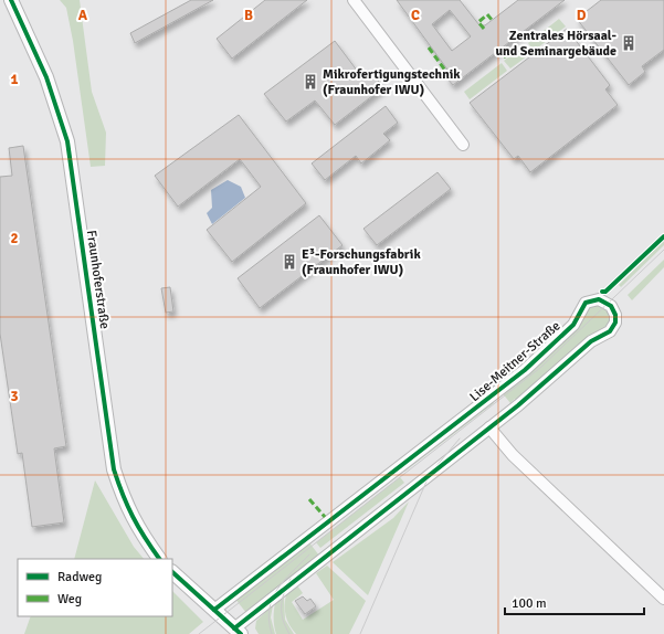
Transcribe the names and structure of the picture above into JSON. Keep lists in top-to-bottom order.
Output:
{
  "streets": {
    "main road": ["Fraunhoferstraße"],
    "street": ["Lise-Meitner-Straße"]
  },
  "places": {
    "building": ["Zentrales Hörsaal- und Seminargebäude", "Mikrofertigungstechnik (Fraunhofer IWU)", "E³-Forschungsfabrik (Fraunhofer IWU)"]
  },
  "legend": ["Radweg", "Weg"],
  "scale_bar": "100 m",
  "grid": {
    "columns": [
      "A",
      "B",
      "C",
      "D"
    ],
    "rows": ["1", "2", "3"]
  }
}
